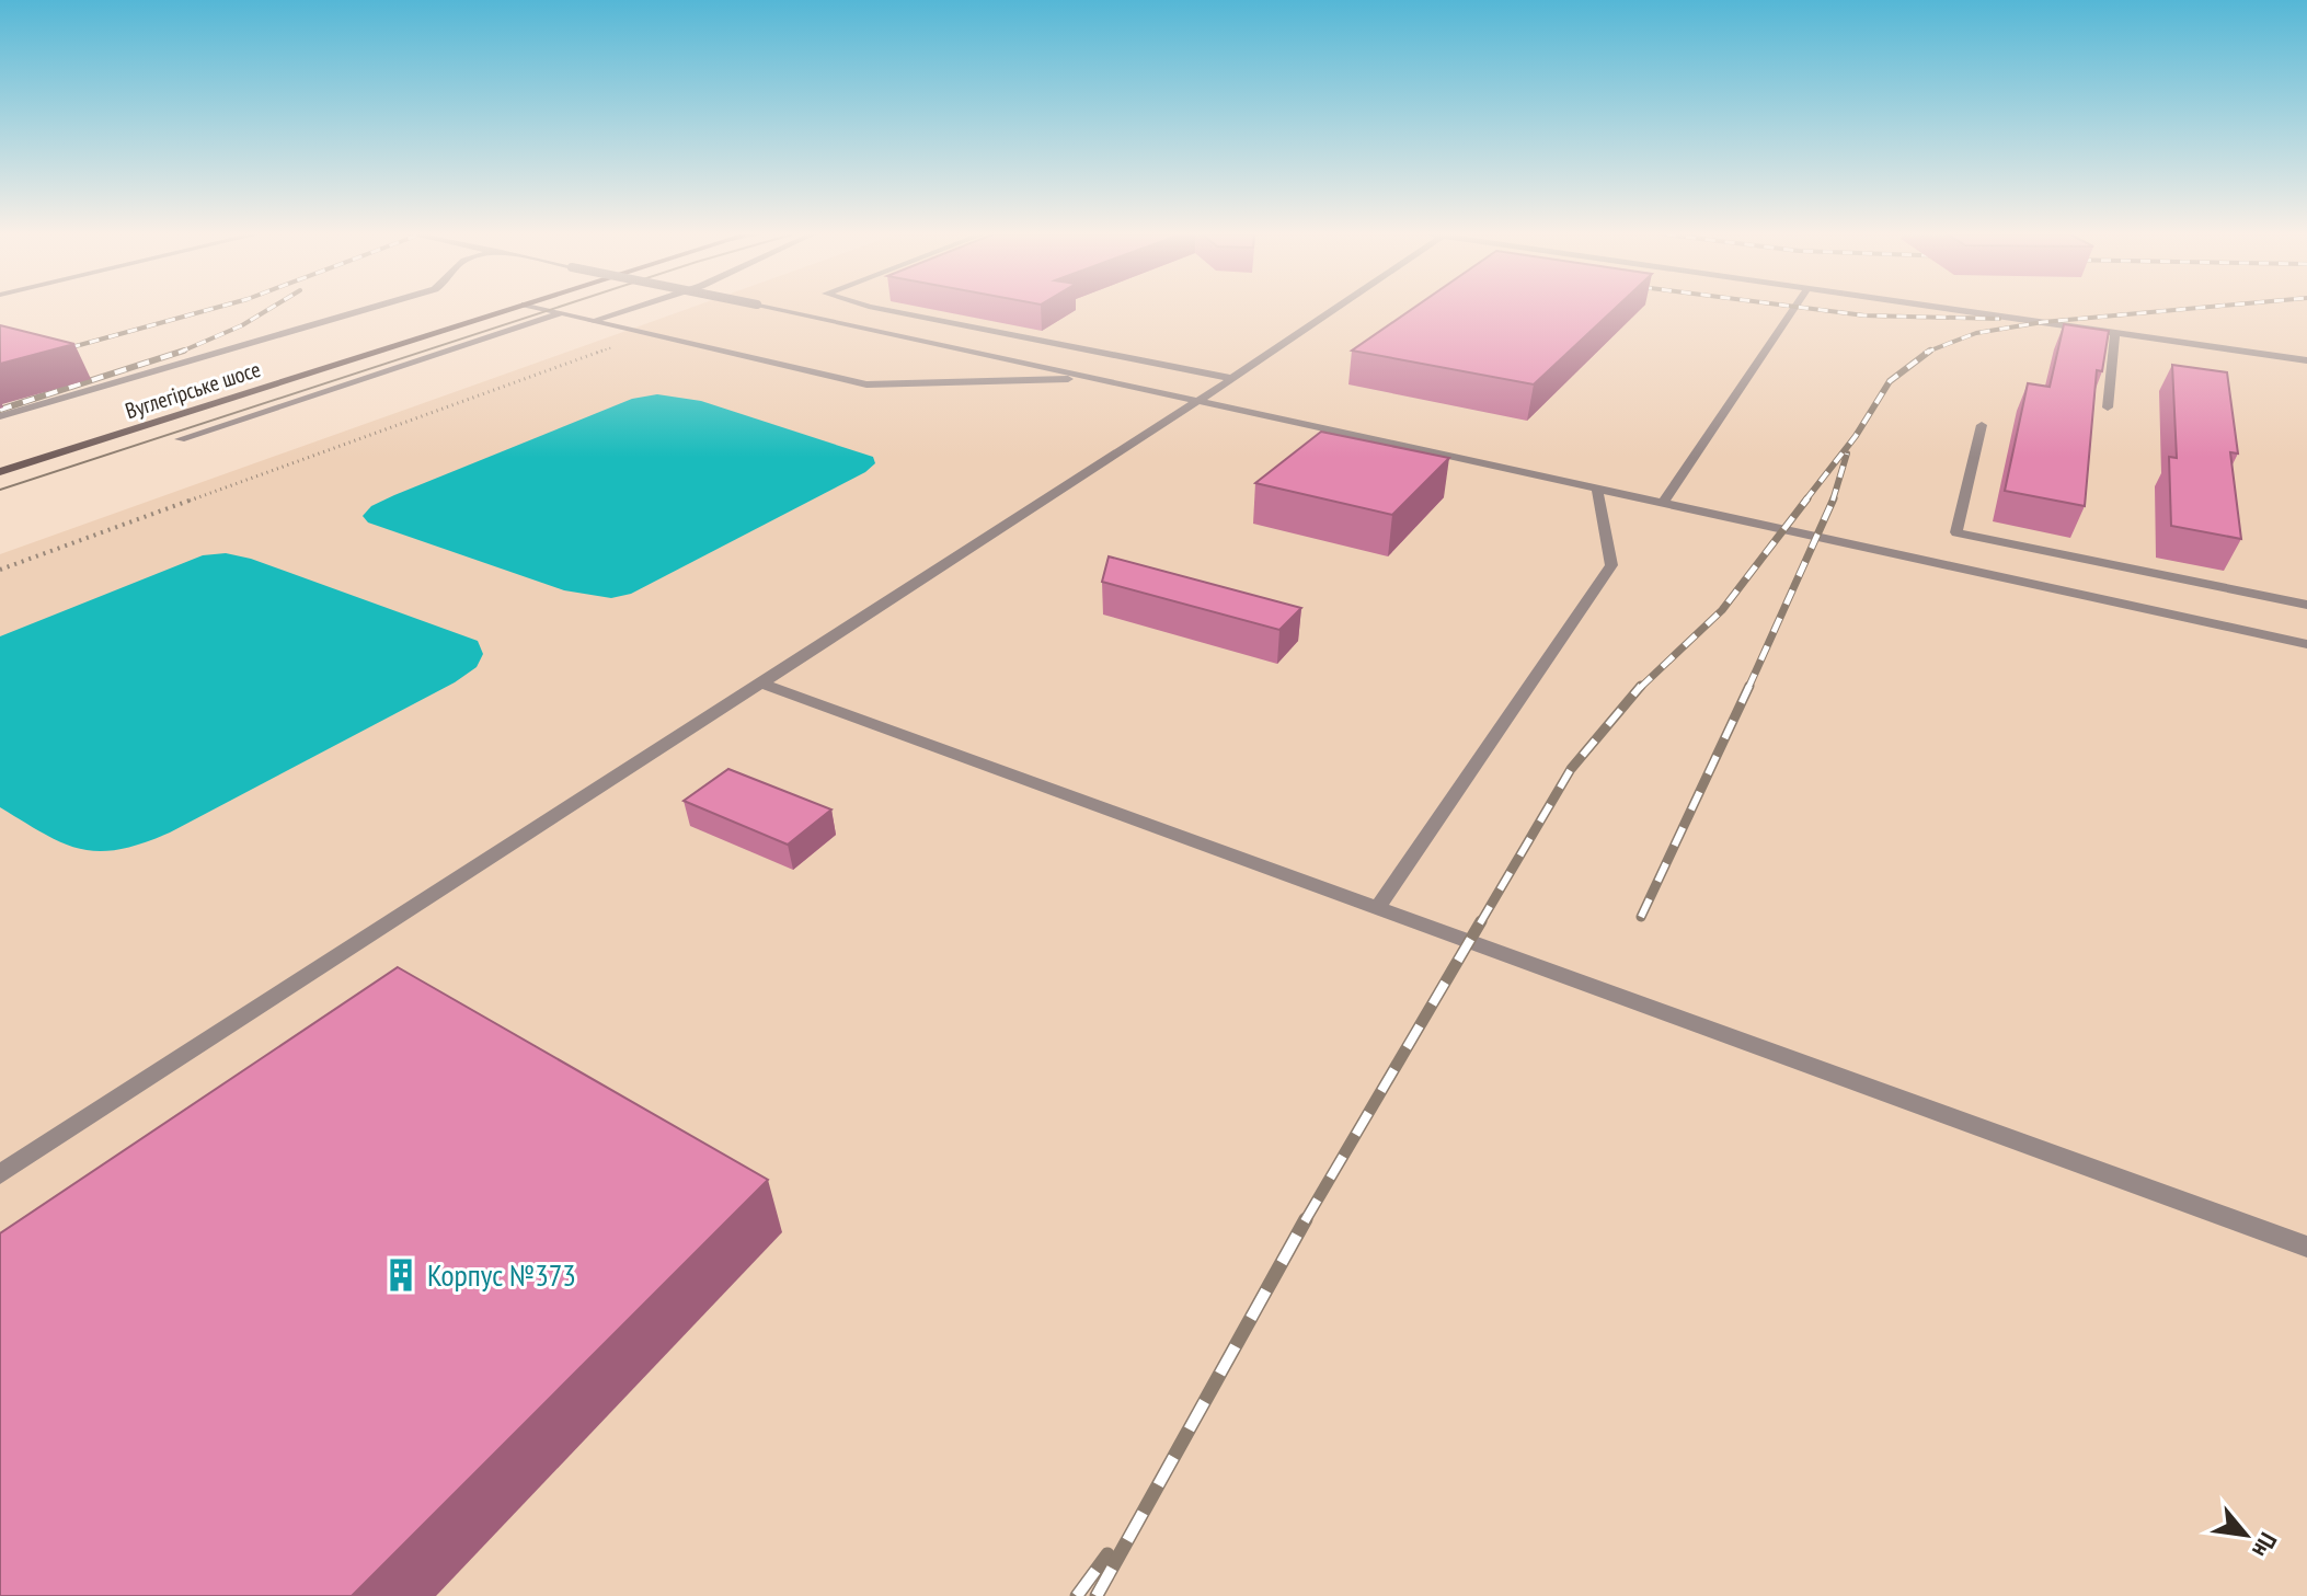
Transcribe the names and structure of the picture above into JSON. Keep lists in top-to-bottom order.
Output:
{
  "streets": {
    "street": ["Вуглегірське шосе"]
  },
  "places": {
    "building": ["Корпус №373"]
  },
  "north": "bottom right"
}
